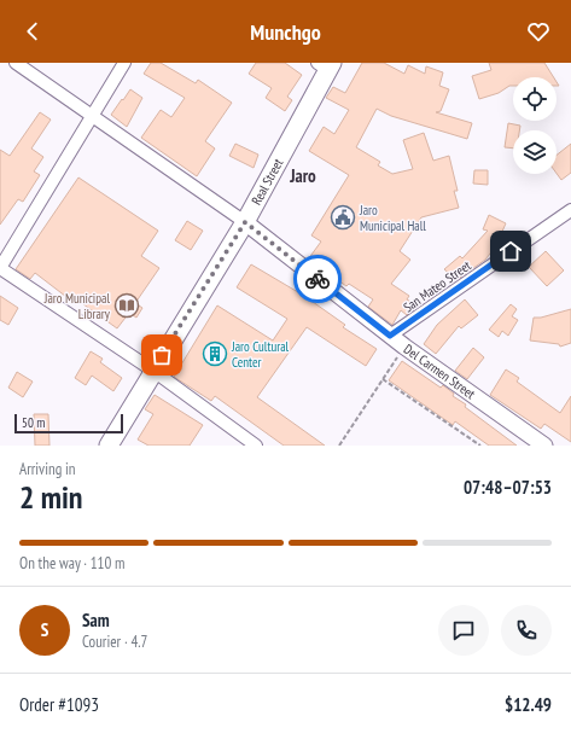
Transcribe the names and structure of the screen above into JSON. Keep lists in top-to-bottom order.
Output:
{
  "streets": {
    "main road": ["Real Street"],
    "street": ["San Mateo Street", "Del Carmen Street"]
  },
  "crossings": [
    ["Real Street", "Del Carmen Street"],
    ["San Mateo Street", "Del Carmen Street"]
  ],
  "districts": ["Jaro"],
  "places": {
    "public building": ["Jaro Municipal Hall"],
    "library": ["Jaro Municipal Library"],
    "building": ["Jaro Cultural Center"]
  },
  "scale_bar": "50 m",
  "page": {
    "header": "Munchgo",
    "scale": "50 m",
    "heading": ["2 min", "Arriving in", "07:48–07:53"],
    "panel": [
      "Sam",
      "Courier · 4.7",
      "Order #1093",
      "$12.49"
    ],
    "bar": "On the way · 110 m",
    "round": "S"
  }
}
